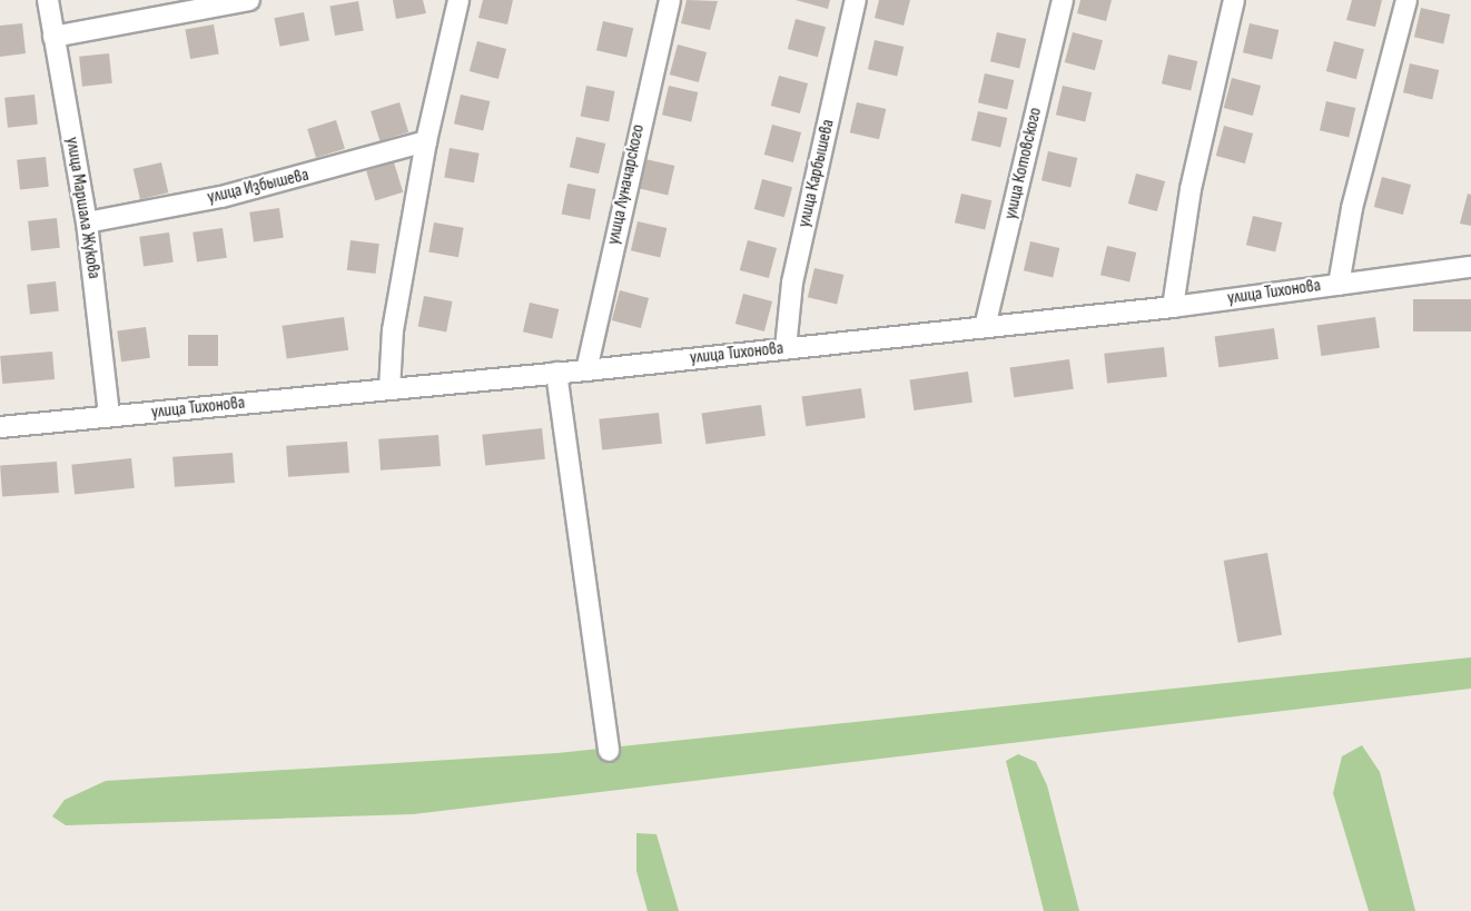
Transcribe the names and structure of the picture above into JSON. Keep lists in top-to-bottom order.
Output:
{
  "streets": {
    "street": [
      "улица Котовского",
      "улица Карбышева",
      "улица Луначарского",
      "улица Избышева",
      "улица Маршала Жукова",
      "улица Тихонова"
    ]
  },
  "crossings": [
    ["улица Котовского", "улица Тихонова"],
    ["улица Карбышева", "улица Тихонова"],
    ["улица Луначарского", "улица Тихонова"],
    ["улица Избышева", "улица Маршала Жукова"],
    ["улица Маршала Жукова", "улица Тихонова"]
  ]
}
